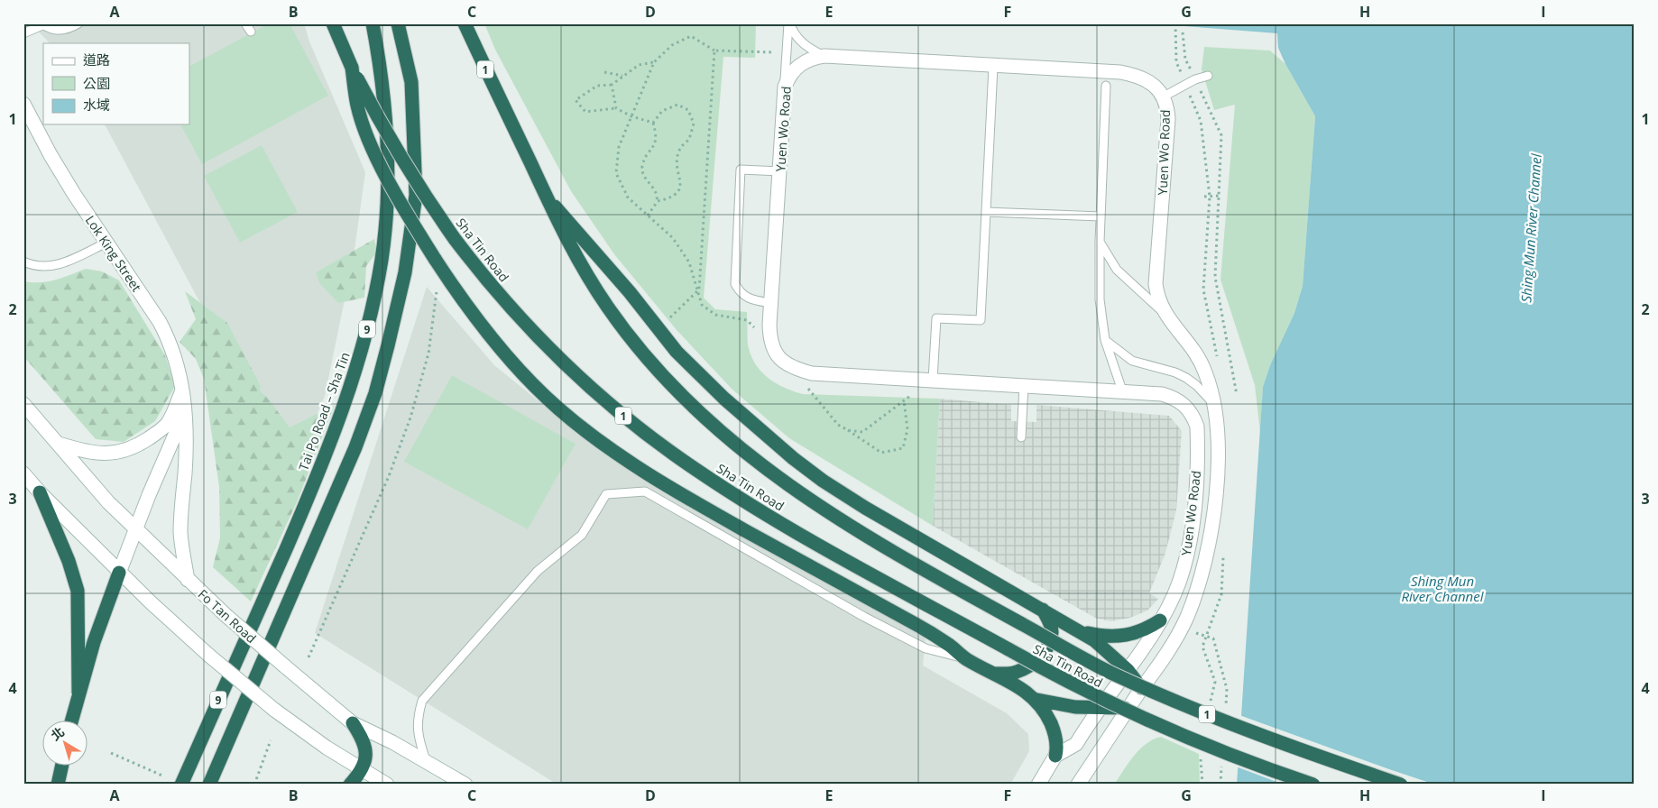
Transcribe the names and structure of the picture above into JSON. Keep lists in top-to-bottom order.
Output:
{
  "streets": {
    "highway": [
      "1",
      "Sha Tin Road",
      "9",
      "Tai Po Road – Sha Tin"
    ],
    "street": ["Yuen Wo Road", "Lok King Street", "Fo Tan Road"]
  },
  "crossings": [
    ["Lok King Street", "Fo Tan Road"]
  ],
  "water": ["Shing Mun River Channel"],
  "legend": ["道路", "公園", "水域"],
  "north": "top left",
  "grid": {
    "columns": [
      "A",
      "B",
      "C",
      "D",
      "E",
      "F",
      "G",
      "H",
      "I"
    ],
    "rows": [
      "1",
      "2",
      "3",
      "4"
    ]
  }
}
